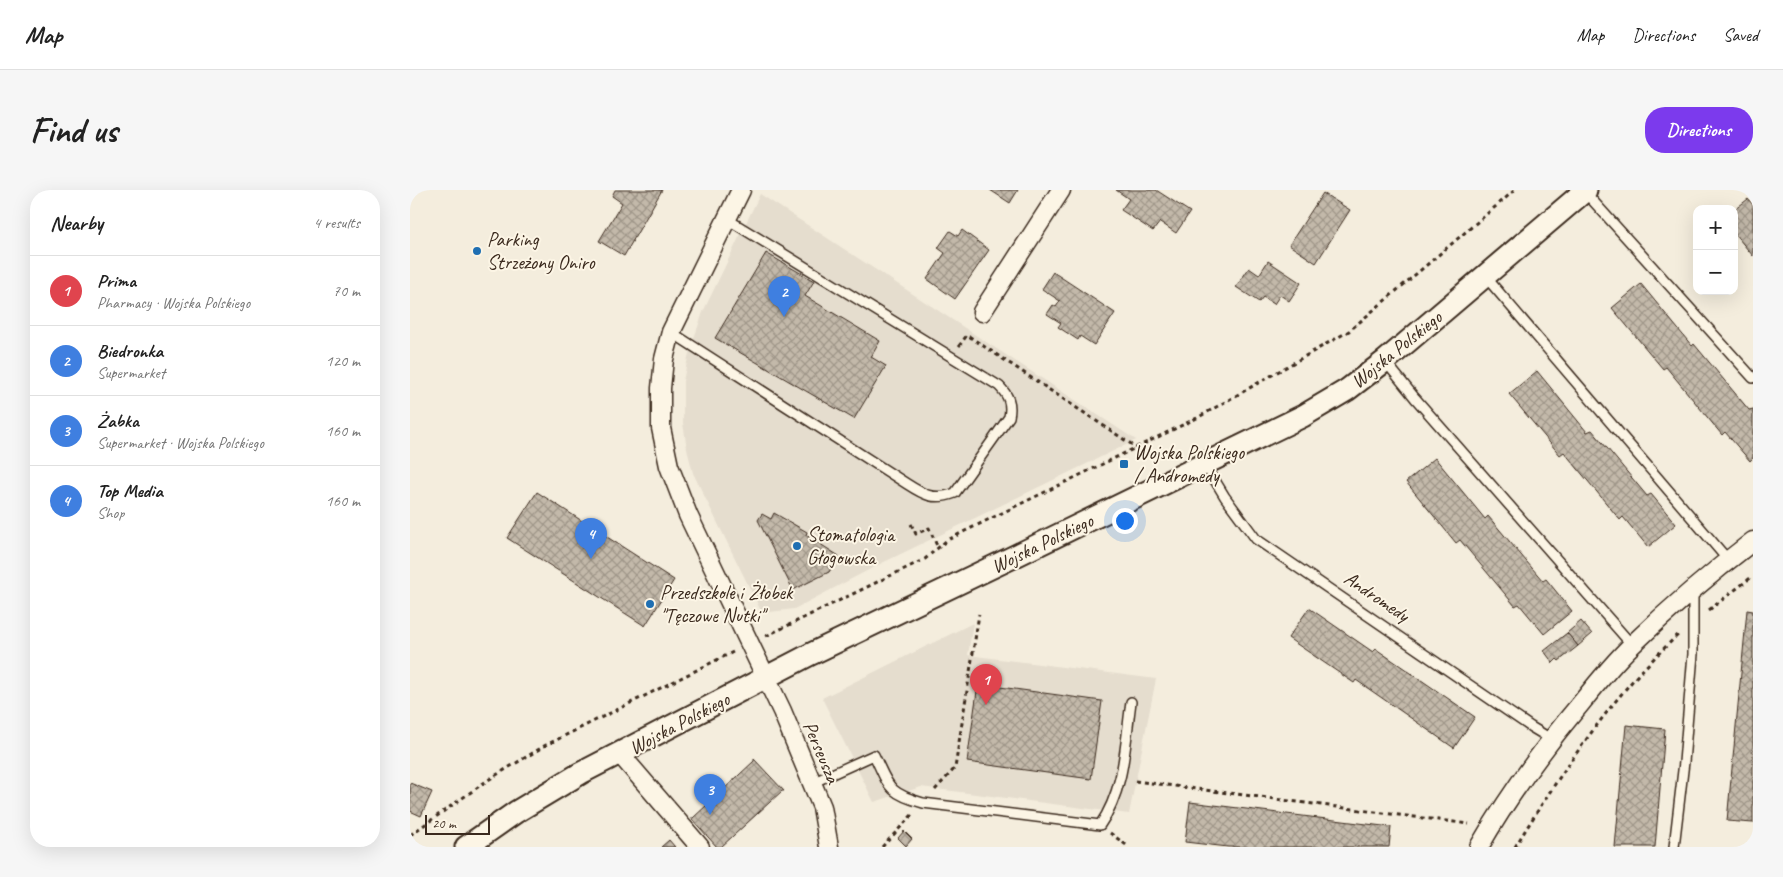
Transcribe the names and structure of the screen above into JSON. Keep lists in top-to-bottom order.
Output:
{
  "streets": {
    "street": ["Wojska Polskiego", "Perseusza"],
    "lane": ["Andromedy"]
  },
  "crossings": [
    ["Wojska Polskiego", "Andromedy"],
    ["Wojska Polskiego", "Perseusza"]
  ],
  "places": {
    "other": ["Parking Strzeżony Oniro", "Stomatologia Głogowska", "Przedszkole i Żłobek \"Tęczowe Nutki\""],
    "transit": ["Wojska Polskiego / Andromedy"]
  },
  "scale_bar": "20 m",
  "page": {
    "header": "Map",
    "nav": ["Map", "Directions", "Saved"],
    "buttons": "Directions",
    "title": "Find us",
    "heading": ["Nearby", "4 results"],
    "map_buttons": ["+", "−"],
    "list": [
      {
        "mark": "1",
        "name": "Prima",
        "note": "Pharmacy · Wojska Polskiego",
        "value": "70 m"
      },
      {
        "mark": "2",
        "name": "Biedronka",
        "note": "Supermarket",
        "value": "120 m"
      },
      {
        "mark": "3",
        "name": "Żabka",
        "note": "Supermarket · Wojska Polskiego",
        "value": "160 m"
      },
      {
        "mark": "4",
        "name": "Top Media",
        "note": "Shop",
        "value": "160 m"
      }
    ],
    "pins": [
      "2",
      "4",
      "1",
      "3"
    ],
    "scale": "20 m"
  }
}
